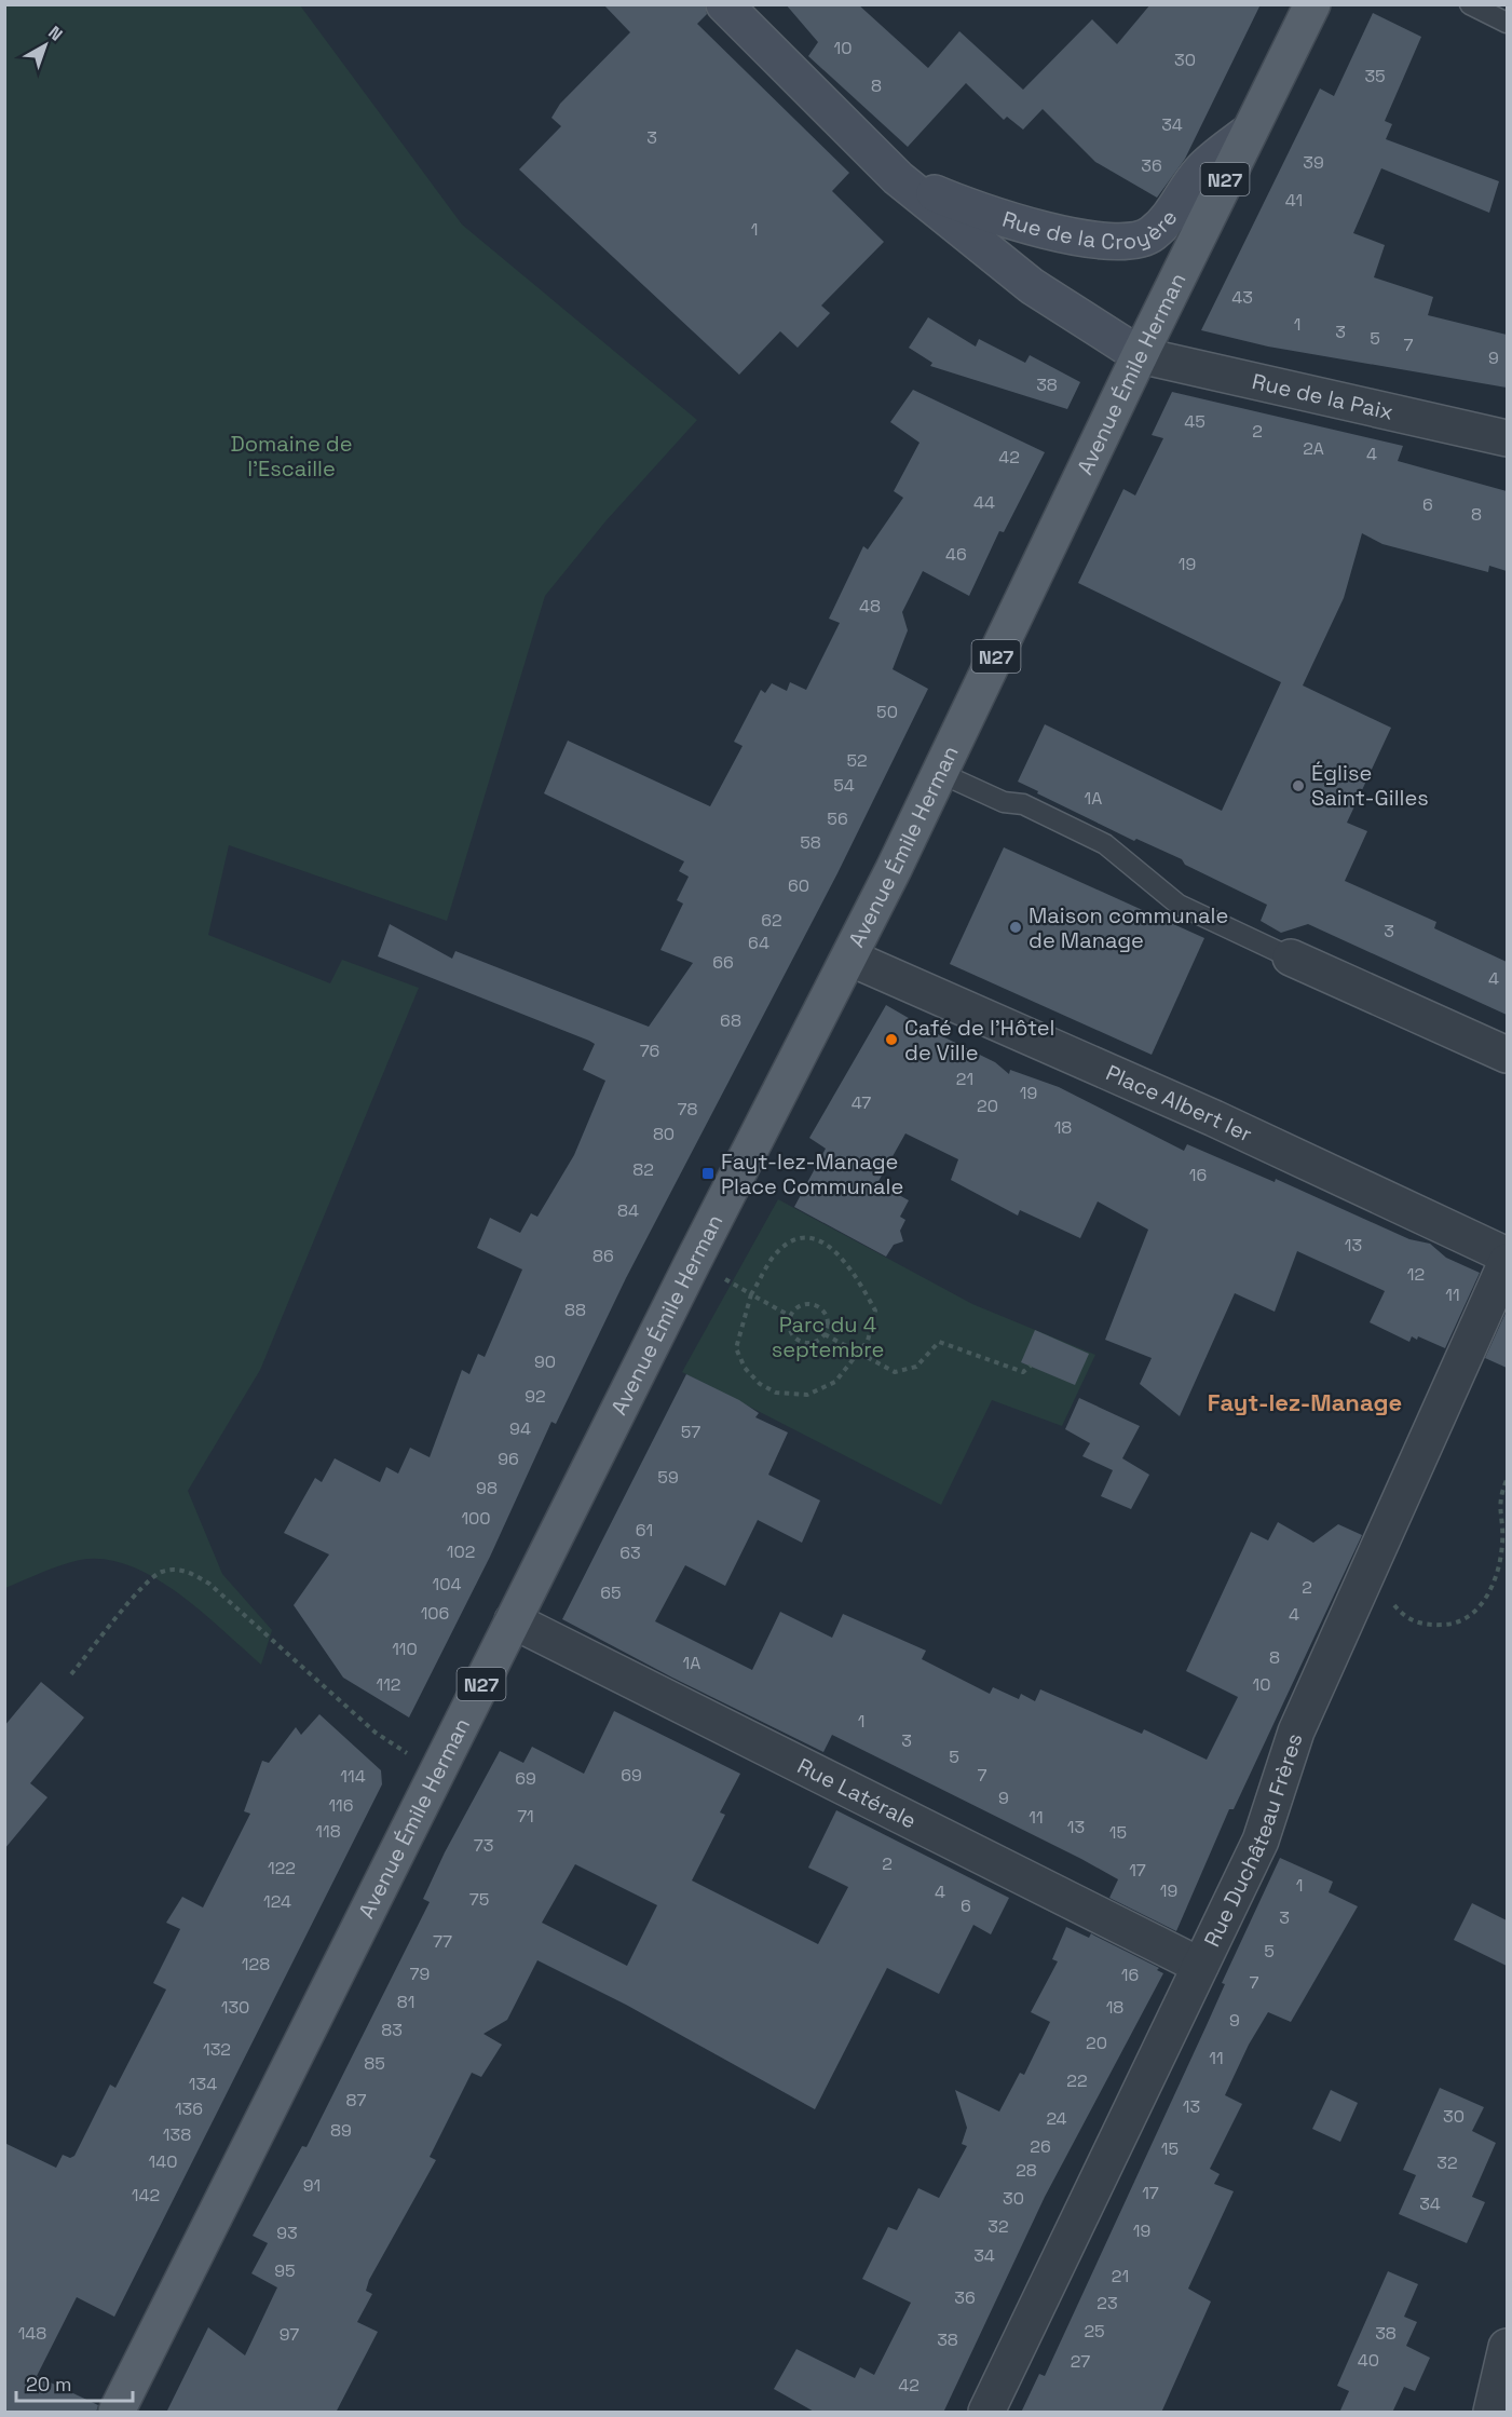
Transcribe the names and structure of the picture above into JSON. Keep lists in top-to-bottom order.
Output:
{
  "streets": {
    "main road": ["N27", "Avenue Émile Herman"],
    "street": [
      "Rue de la Croyère",
      "Rue de la Paix",
      "Place Albert Ier",
      "Rue Latérale",
      "Rue Duchâteau Frères"
    ]
  },
  "crossings": [
    ["Rue de la Croyère", "Avenue Émile Herman"],
    ["Rue de la Croyère", "Rue de la Paix"],
    ["Avenue Émile Herman", "Rue de la Paix"],
    ["Avenue Émile Herman", "Place Albert Ier"],
    ["Avenue Émile Herman", "Rue Latérale"],
    ["Rue Latérale", "Rue Duchâteau Frères"]
  ],
  "districts": ["Fayt-lez-Manage"],
  "parks": ["Domaine de l'Escaille", "Parc du 4 septembre"],
  "places": {
    "other": ["Église Saint-Gilles", "Maison communale de Manage", "Café de l'Hôtel de Ville"],
    "transit": ["Fayt-lez-Manage Place Communale"]
  },
  "house_numbers": [
    "10",
    "30",
    "35",
    "8",
    "34",
    "3",
    "39",
    "36",
    "41",
    "1",
    "43",
    "1",
    "3",
    "5",
    "7",
    "9",
    "38",
    "45",
    "2",
    "2A",
    "4",
    "42",
    "44",
    "6",
    "8",
    "46",
    "19",
    "48",
    "50",
    "52",
    "54",
    "1A",
    "56",
    "58",
    "60",
    "62",
    "3",
    "64",
    "66",
    "4",
    "68",
    "76",
    "21",
    "19",
    "47",
    "20",
    "78",
    "18",
    "80",
    "82",
    "16",
    "84",
    "13",
    "86",
    "12",
    "11",
    "88",
    "90",
    "92",
    "94",
    "57",
    "96",
    "59",
    "98",
    "100",
    "61",
    "102",
    "63",
    "104",
    "2",
    "65",
    "106",
    "4",
    "110",
    "8",
    "1A",
    "112",
    "10",
    "1",
    "3",
    "5",
    "69",
    "7",
    "114",
    "69",
    "9",
    "116",
    "71",
    "11",
    "13",
    "118",
    "15",
    "73",
    "2",
    "122",
    "17",
    "1",
    "19",
    "4",
    "75",
    "124",
    "6",
    "3",
    "77",
    "5",
    "128",
    "79",
    "16",
    "7",
    "81",
    "130",
    "18",
    "9",
    "83",
    "20",
    "132",
    "11",
    "85",
    "22",
    "134",
    "87",
    "13",
    "136",
    "30",
    "24",
    "89",
    "138",
    "26",
    "15",
    "140",
    "32",
    "28",
    "91",
    "17",
    "142",
    "30",
    "34",
    "32",
    "19",
    "93",
    "34",
    "95",
    "21",
    "36",
    "23",
    "25",
    "148",
    "38",
    "97",
    "38",
    "40",
    "27",
    "42"
  ],
  "scale_bar": "20 m",
  "north": "top right"
}
